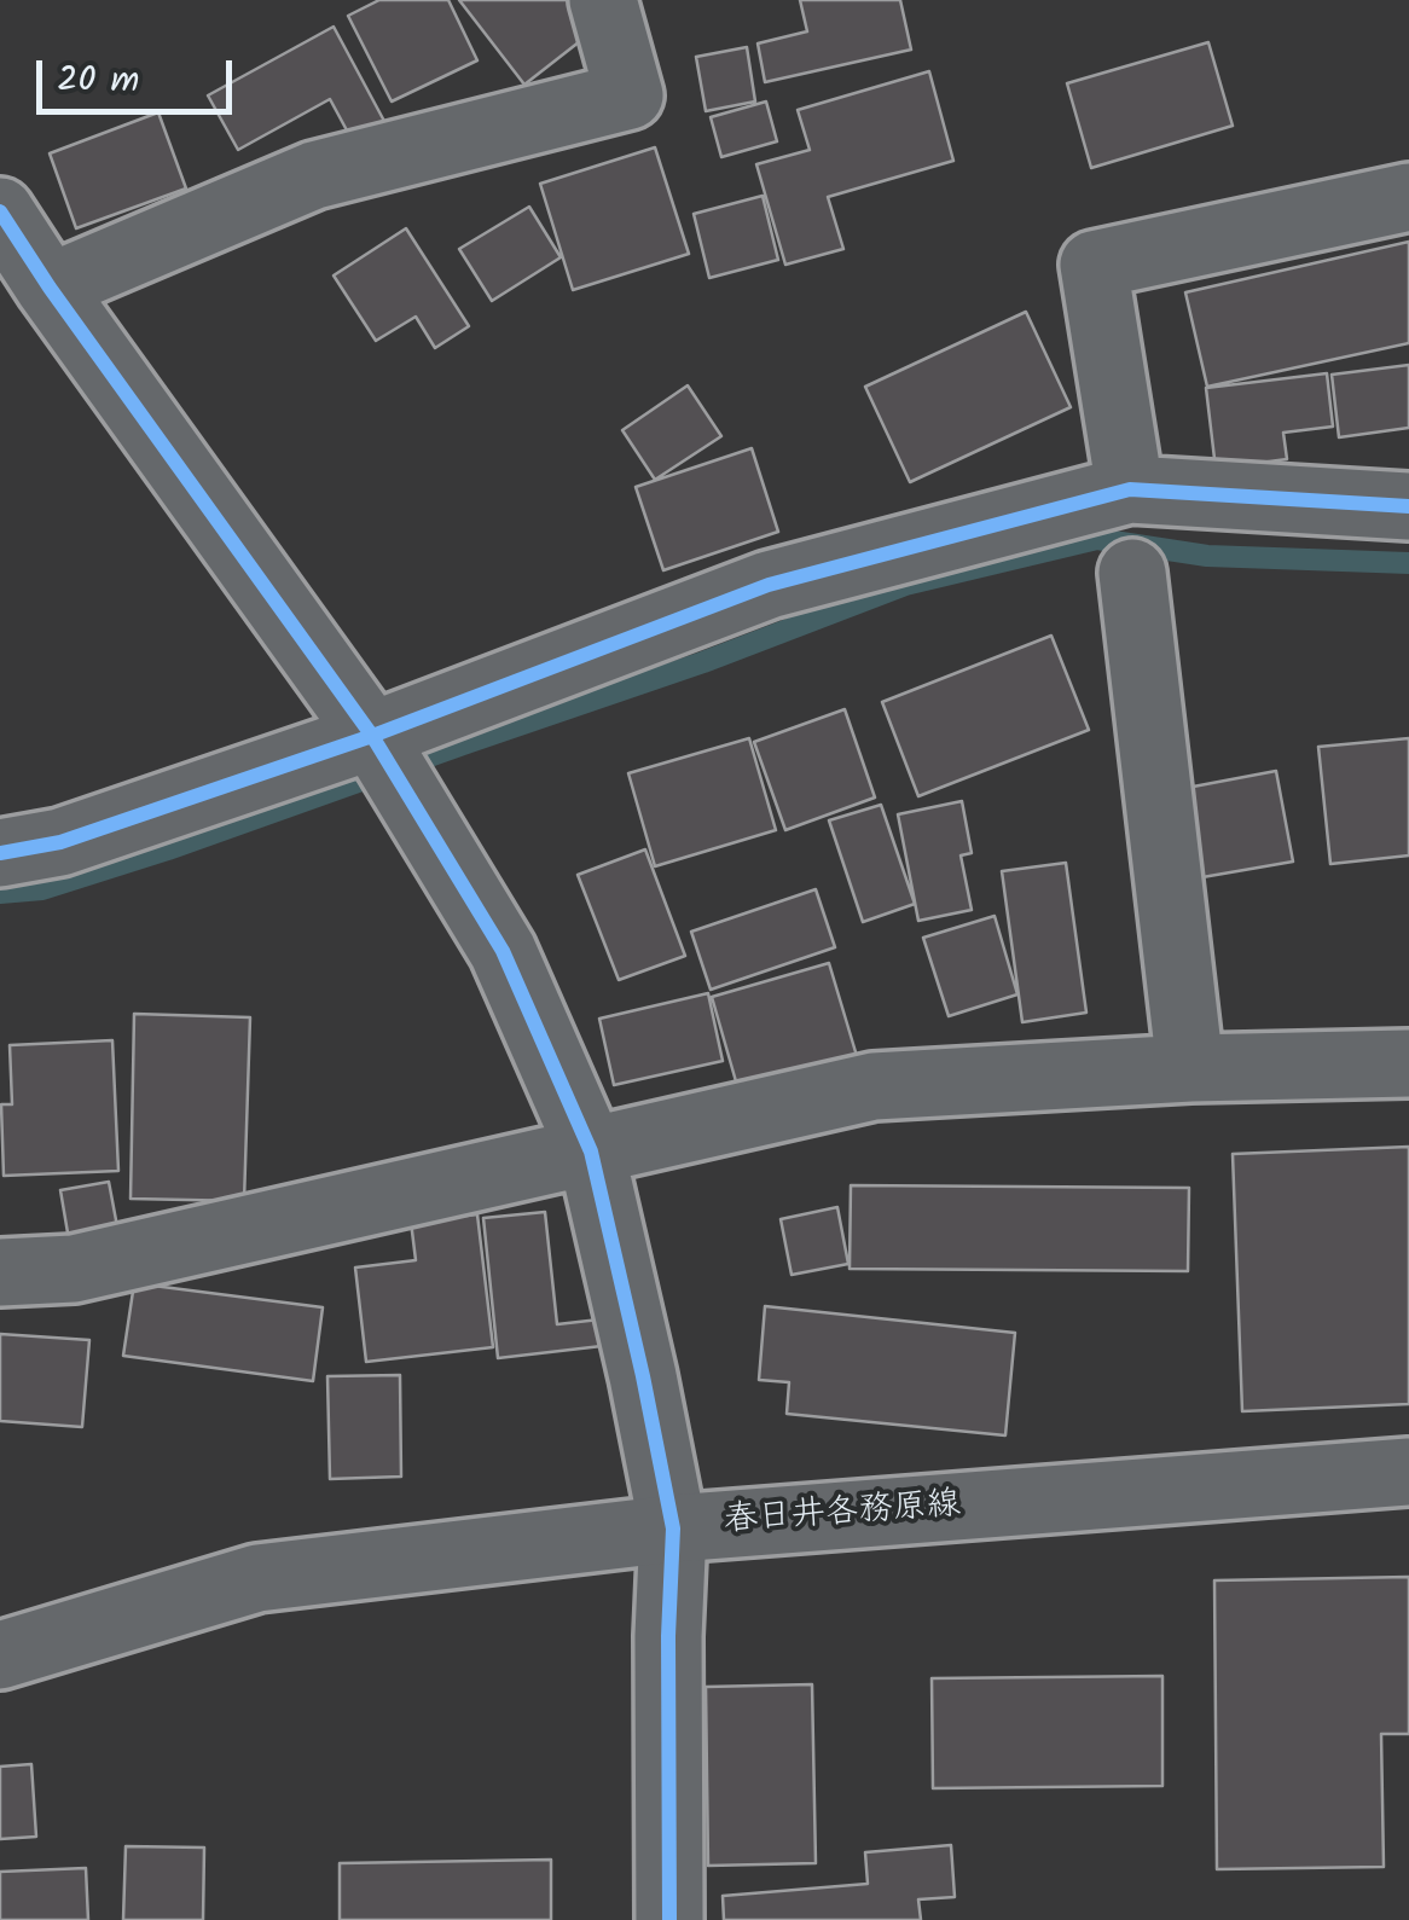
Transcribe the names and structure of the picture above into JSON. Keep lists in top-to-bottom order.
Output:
{
  "streets": {
    "street": ["春日井各務原線"]
  },
  "scale_bar": "20 m"
}
